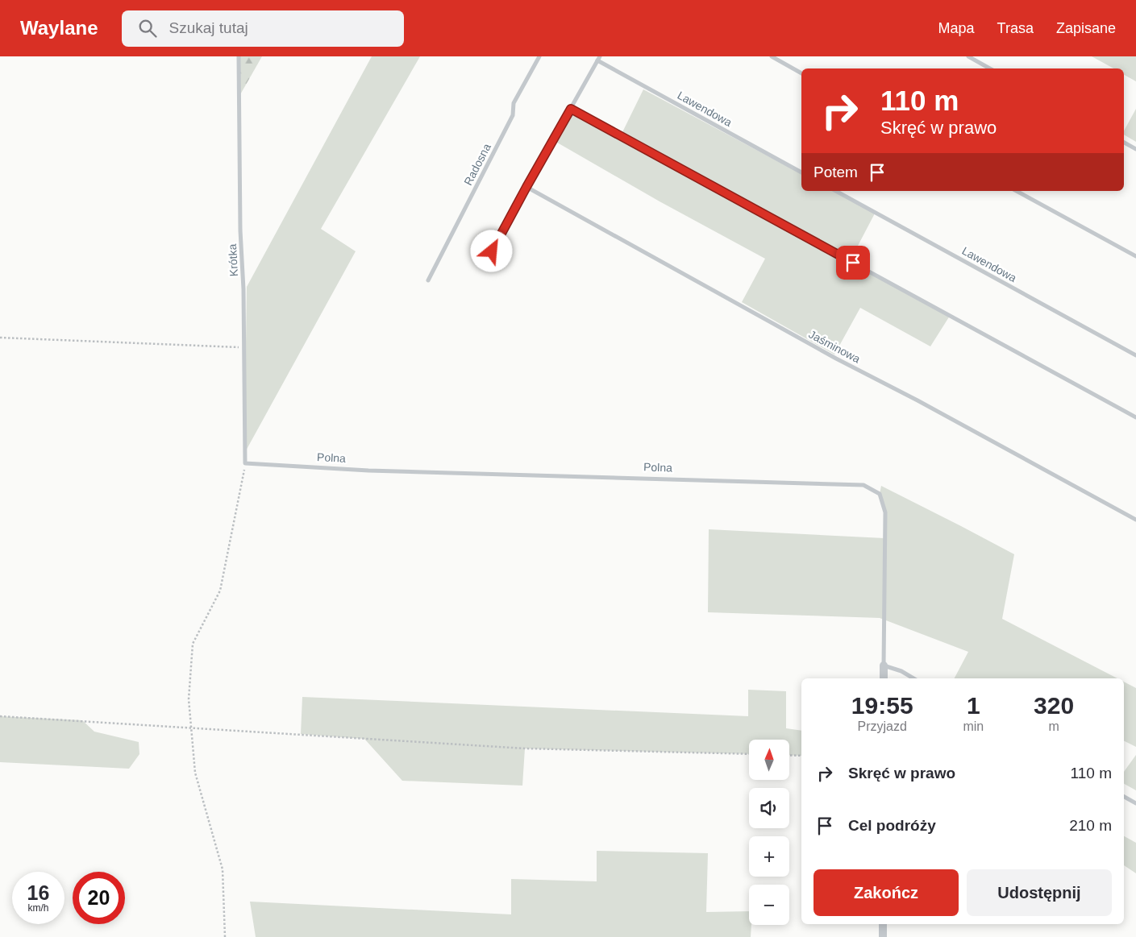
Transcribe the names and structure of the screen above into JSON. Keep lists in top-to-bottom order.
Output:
{
  "streets": {
    "street": ["Polna"],
    "lane": [
      "Lawendowa",
      "Radosna",
      "Krótka",
      "Jaśminowa"
    ]
  },
  "crossings": [
    ["Krótka", "Polna"]
  ],
  "north": "top",
  "page": {
    "header": "Waylane",
    "search": "Szukaj tutaj",
    "nav": ["Mapa", "Trasa", "Zapisane"],
    "turn": ["110 m", "Skręć w prawo"],
    "then": "Potem",
    "eta": [
      "19:55",
      "Przyjazd",
      "1",
      "min",
      "320",
      "m"
    ],
    "map_buttons": ["+", "−"],
    "list": [
      {
        "name": "Skręć w prawo",
        "value": "110 m"
      },
      {
        "name": "Cel podróży",
        "value": "210 m"
      }
    ],
    "buttons": ["Zakończ", "Udostępnij"],
    "speed": "16 km/h",
    "limit": "20"
  }
}
